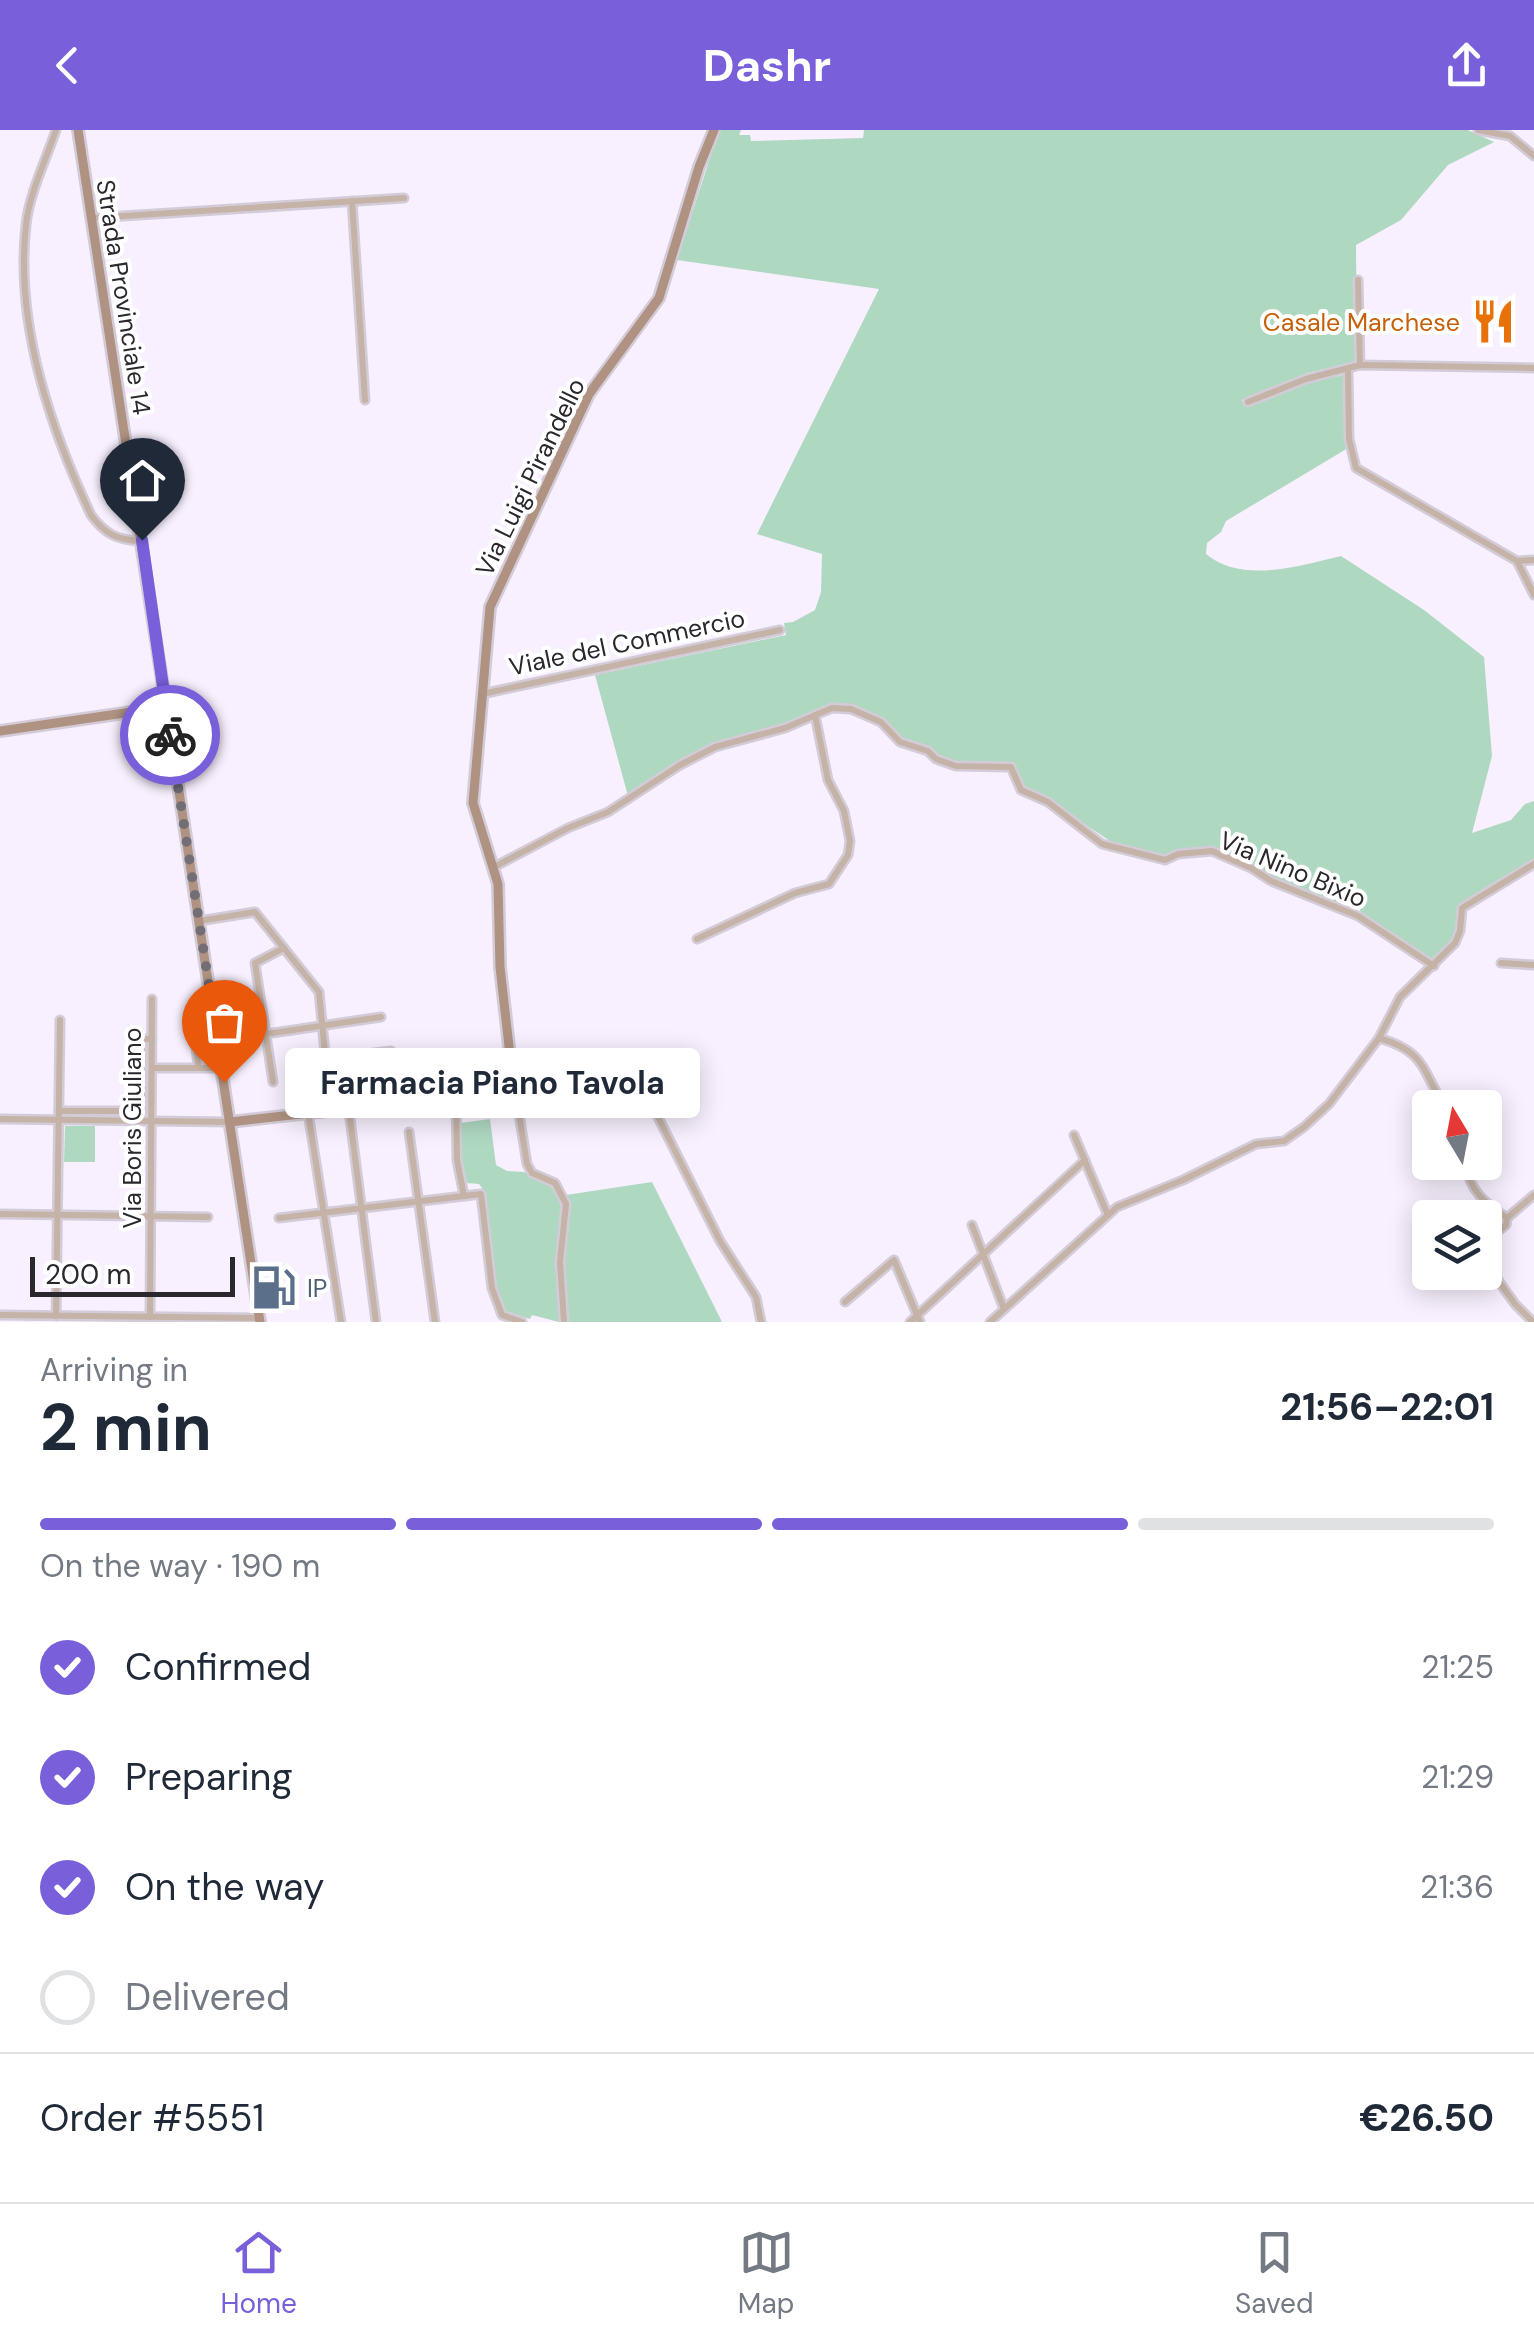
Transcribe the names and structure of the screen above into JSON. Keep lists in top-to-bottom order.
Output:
{
  "streets": {
    "street": [
      "Strada Provinciale 14",
      "Via Luigi Pirandello",
      "Viale del Commercio",
      "Via Nino Bixio",
      "Via Boris Giuliano"
    ]
  },
  "crossings": [
    ["Via Luigi Pirandello", "Viale del Commercio"],
    ["Via Luigi Pirandello", "Via Nino Bixio"]
  ],
  "places": {
    "restaurant": ["Casale Marchese"],
    "other": ["Farmacia Piano Tavola"],
    "fuel station": ["IP"]
  },
  "scale_bar": "200 m",
  "north": "top",
  "page": {
    "header": "Dashr",
    "bubble": "Farmacia Piano Tavola",
    "scale": "200 m",
    "heading": ["2 min", "Arriving in", "21:56–22:01"],
    "panel": ["Order #5551", "€26.50"],
    "bar": "On the way · 190 m",
    "list": [
      ["Confirmed", "21:25"],
      ["Preparing", "21:29"],
      ["On the way", "21:36"],
      "Delivered"
    ],
    "tabs": ["Home", "Map", "Saved"]
  }
}
